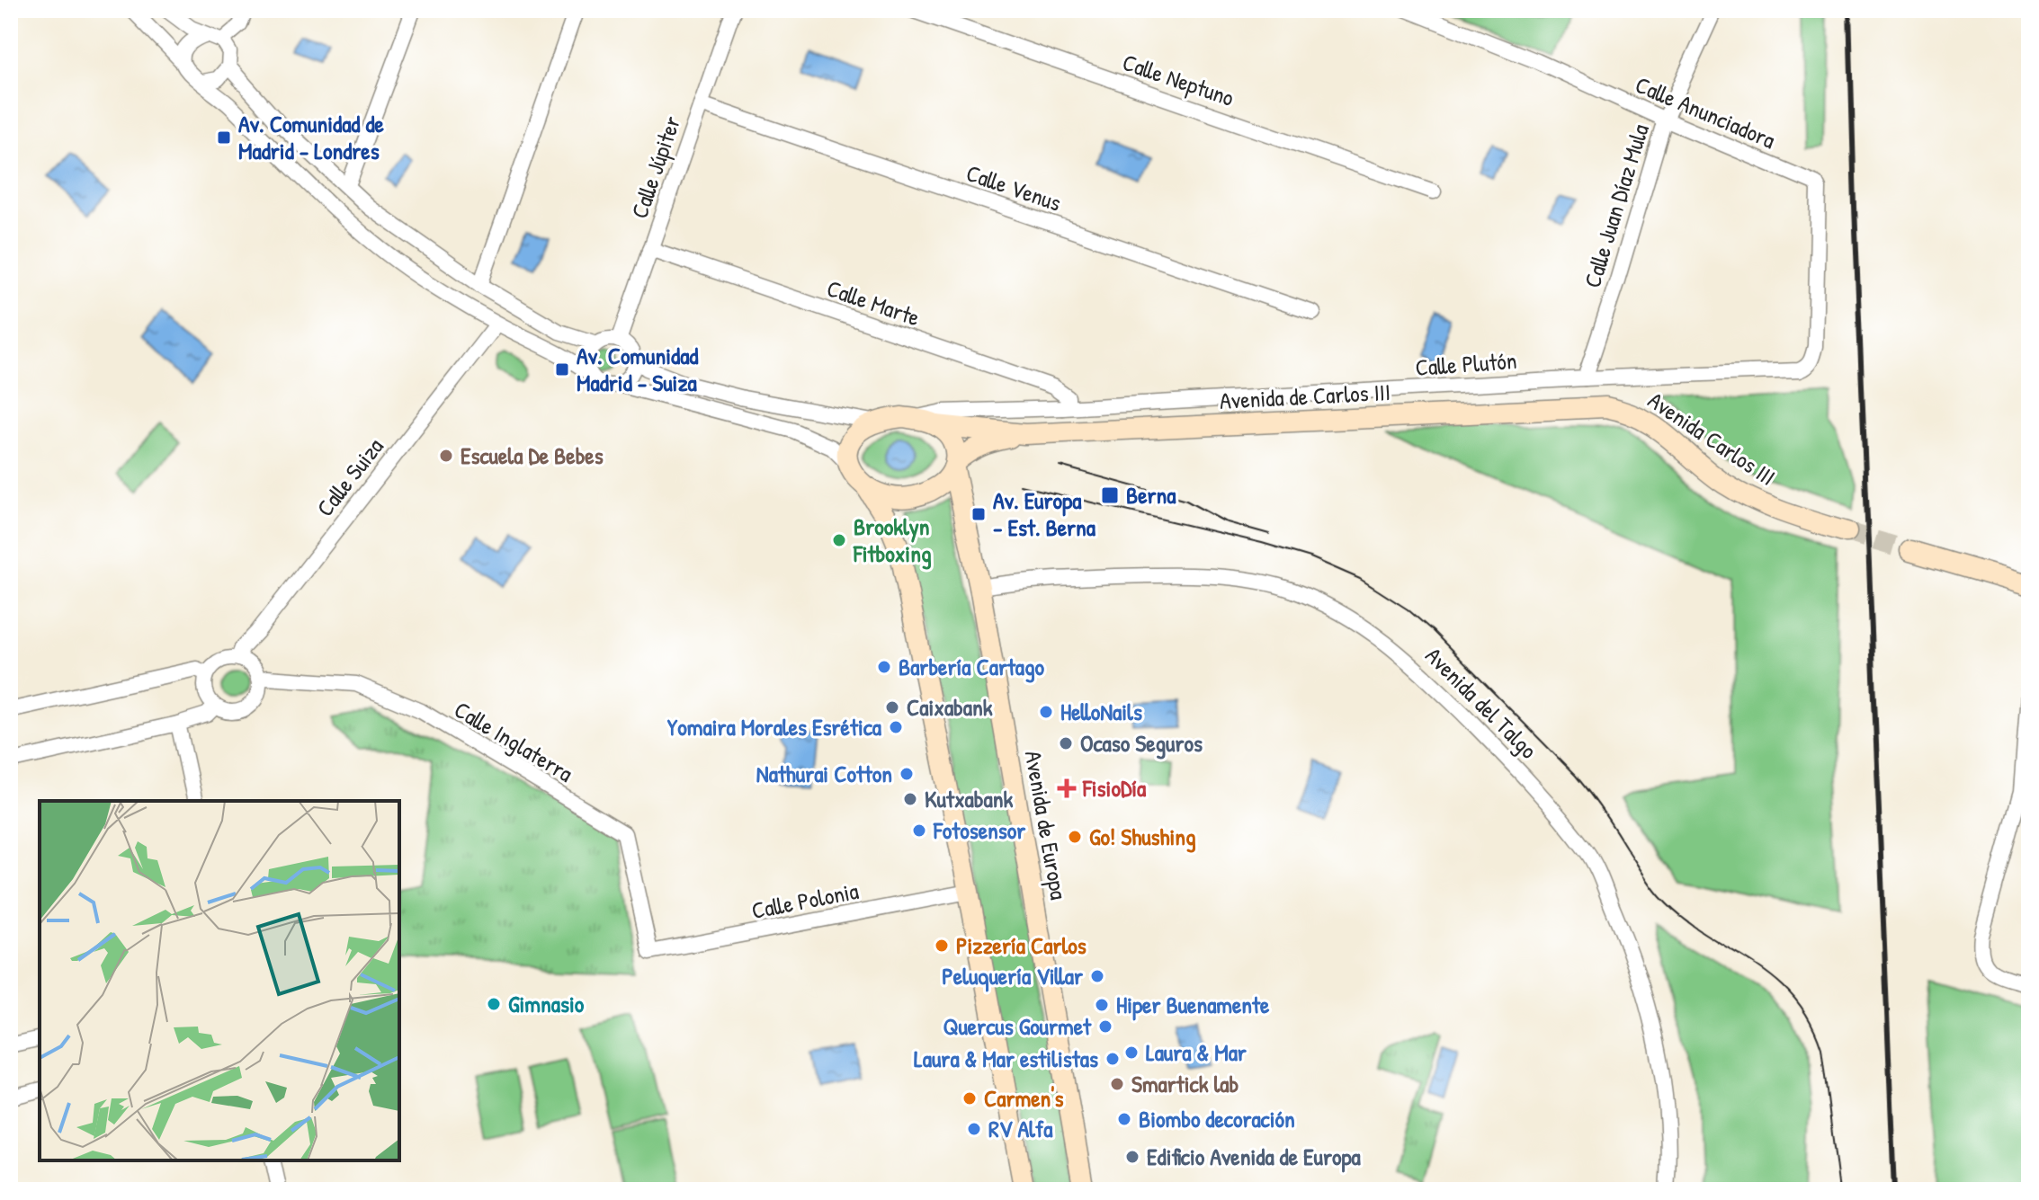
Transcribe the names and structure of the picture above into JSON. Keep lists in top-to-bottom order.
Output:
{
  "streets": {
    "street": [
      "Calle Neptuno",
      "Calle Anunciadora",
      "Calle Júpiter",
      "Calle Venus",
      "Calle Juan Díaz Mula",
      "Calle Marte",
      "Calle Plutón",
      "Avenida de Carlos III",
      "Avenida Carlos III",
      "Calle Suiza",
      "Avenida del Talgo",
      "Calle Inglaterra",
      "Avenida de Europa",
      "Calle Polonia"
    ]
  },
  "crossings": [
    ["Calle Anunciadora", "Calle Juan Díaz Mula"],
    ["Calle Anunciadora", "Calle Plutón"],
    ["Calle Júpiter", "Calle Venus"],
    ["Calle Júpiter", "Calle Marte"],
    ["Calle Juan Díaz Mula", "Calle Plutón"],
    ["Calle Marte", "Calle Plutón"],
    ["Calle Plutón", "Avenida de Carlos III"],
    ["Calle Plutón", "Avenida de Europa"],
    ["Avenida de Carlos III", "Avenida Carlos III"],
    ["Avenida de Carlos III", "Avenida de Europa"],
    ["Calle Suiza", "Calle Inglaterra"],
    ["Avenida del Talgo", "Avenida de Europa"],
    ["Calle Inglaterra", "Calle Polonia"]
  ],
  "places": {
    "transit": [
      "Av. Comunidad de Madrid - Londres",
      "Av. Comunidad Madrid - Suiza",
      "Berna",
      "Av. Europa - Est. Berna"
    ],
    "other": [
      "Escuela De Bebes",
      "Brooklyn Fitboxing",
      "Barbería Cartago",
      "Caixabank",
      "HelloNails",
      "Yomaira Morales Esrética",
      "Ocaso Seguros",
      "Nathurai Cotton",
      "Kutxabank",
      "Fotosensor",
      "Go! Shushing",
      "Pizzería Carlos",
      "Peluquería Villar",
      "Gimnasio",
      "Hiper Buenamente",
      "Quercus Gourmet",
      "Laura & Mar",
      "Laura & Mar estilistas",
      "Smartick lab",
      "Carmen's",
      "Biombo decoración",
      "RV Alfa",
      "Edificio Avenida de Europa"
    ],
    "health": ["FisioDía"]
  }
}
